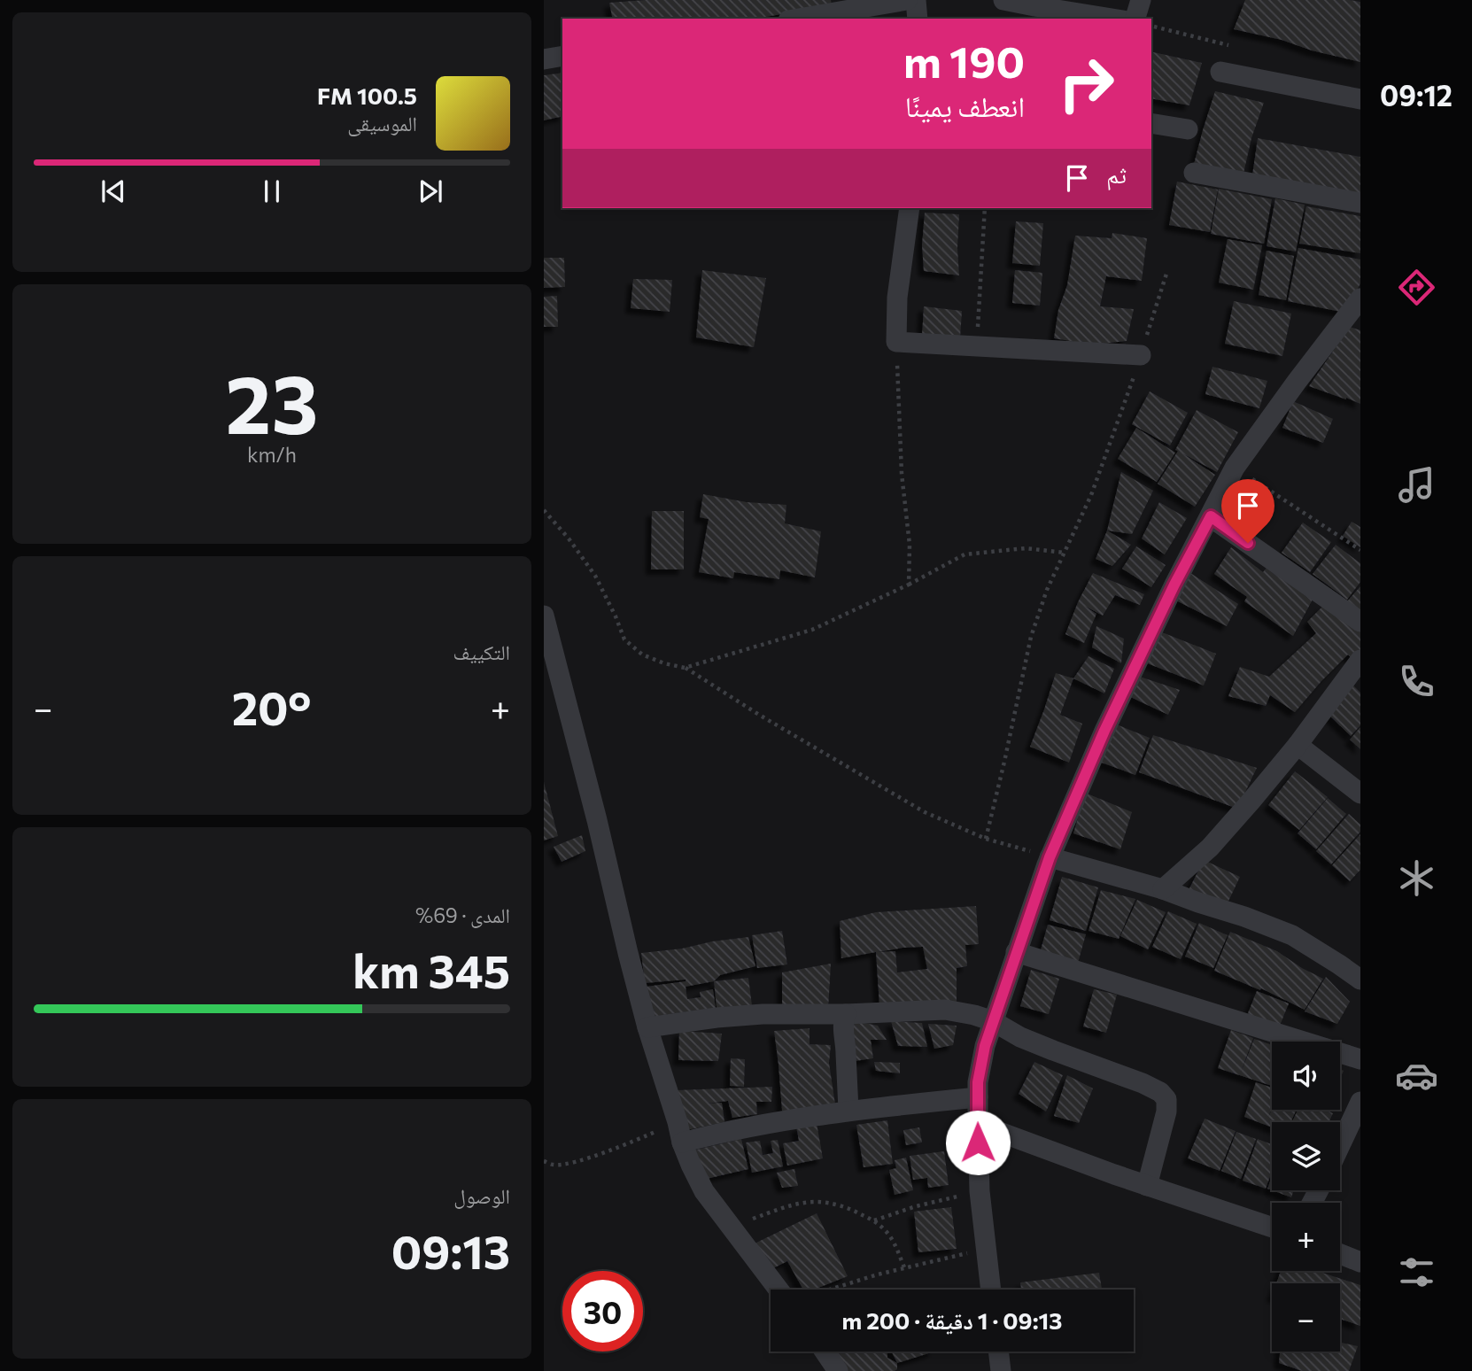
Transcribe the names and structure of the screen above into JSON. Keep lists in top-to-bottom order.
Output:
{
  "page": {
    "tabs": "09:12",
    "turn": ["190 m", "انعطف يمينًا"],
    "song": ["100.5 FM", "الموسيقى"],
    "then": "ثم",
    "tile": [
      ["23", "km/h"],
      "التكييف",
      ["المدى · 69%", "345 km"],
      ["الوصول", "09:13"]
    ],
    "heat": ["−", "20°", "+"],
    "map_buttons": ["+", "−"],
    "limit": "30",
    "trip": "09:13 · 1 دقيقة · 200 m"
  }
}
